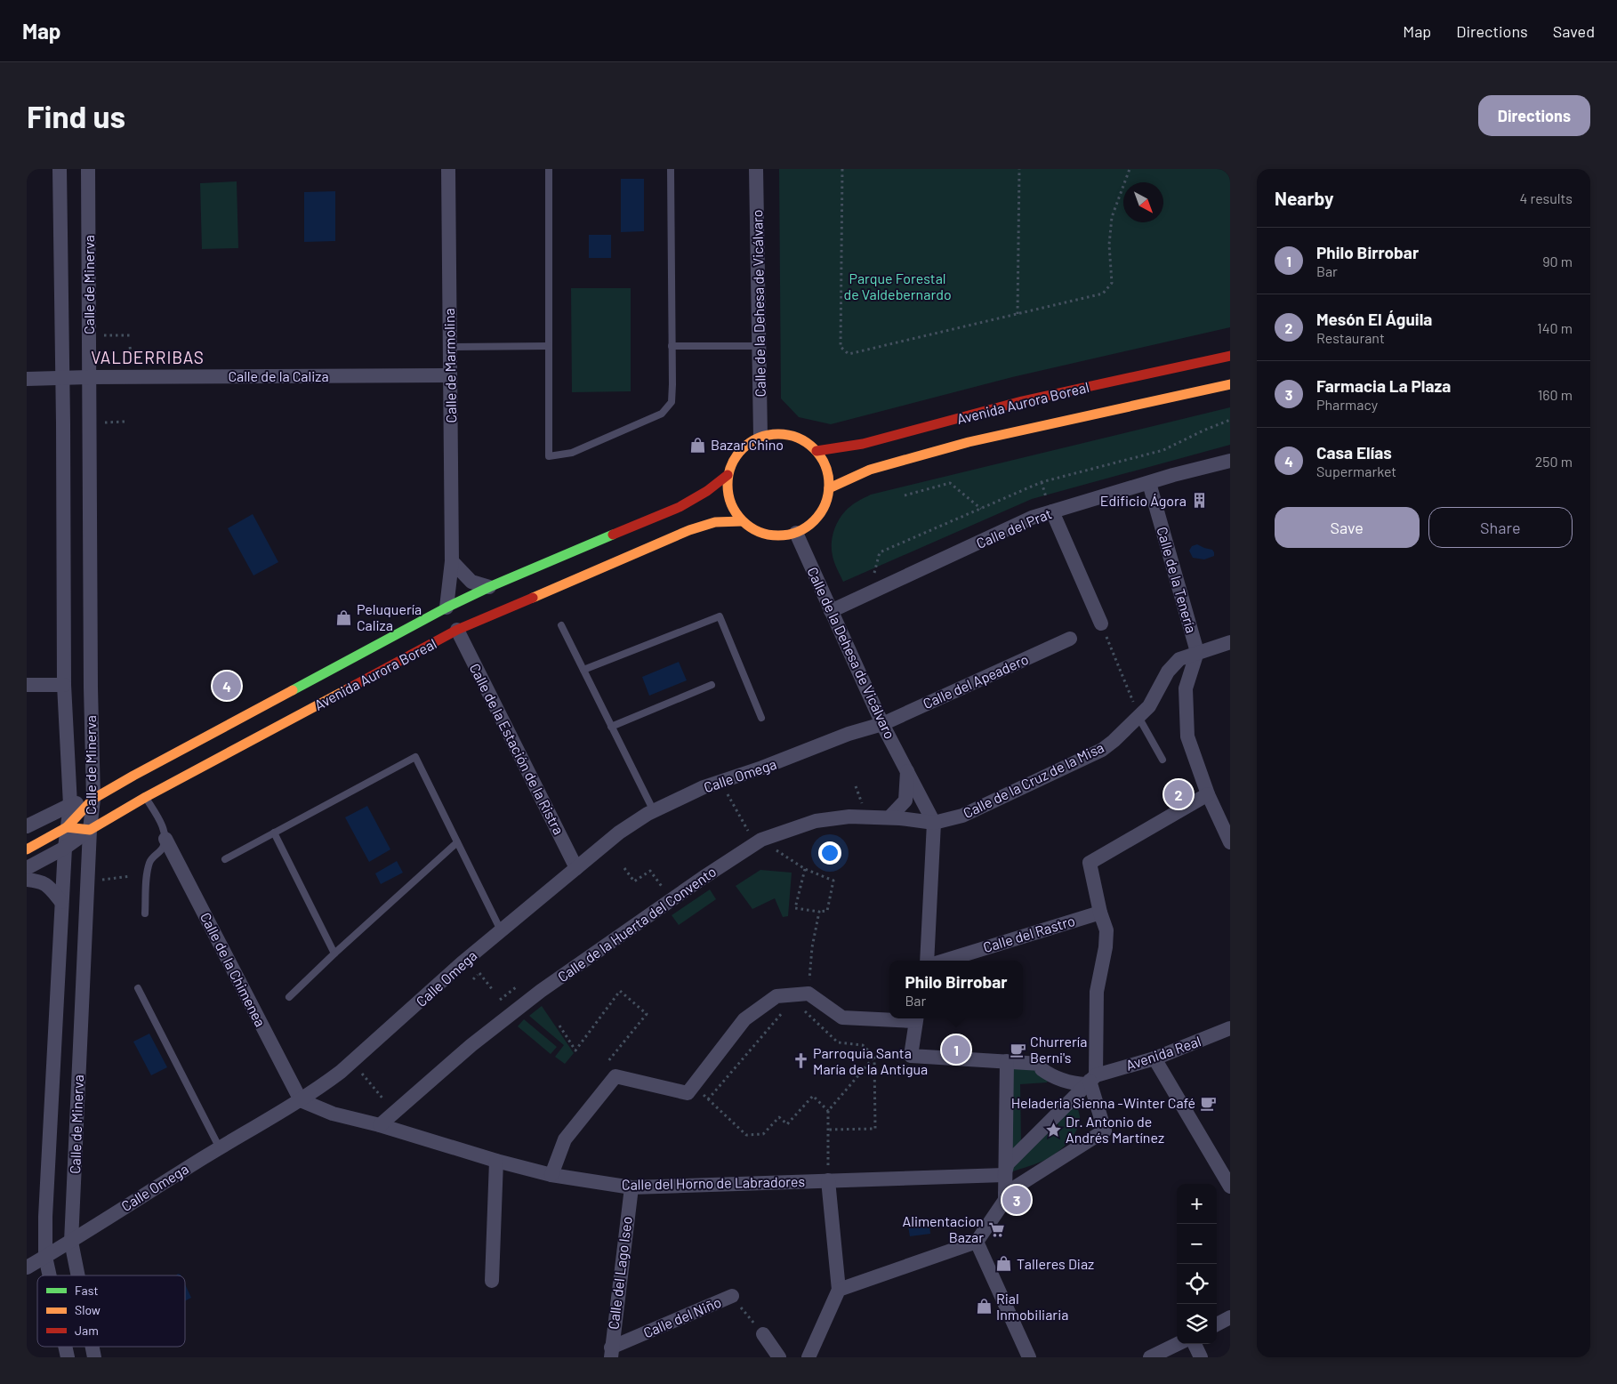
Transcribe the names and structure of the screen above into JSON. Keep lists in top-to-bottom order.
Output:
{
  "streets": {
    "main road": ["Avenida Aurora Boreal"],
    "street": [
      "Calle de Minerva",
      "Calle de la Dehesa de Vicálvaro",
      "Calle de Marmolina",
      "Calle de la Caliza",
      "Calle del Prat",
      "Calle de la Tenería",
      "Calle del Apeadero",
      "Calle de la Estación de la Ristra",
      "Calle Omega",
      "Calle de la Cruz de la Misa",
      "Calle de la Huerta del Convento",
      "Calle del Rastro",
      "Calle de la Chimenea",
      "Avenida Real",
      "Calle del Horno de Labradores",
      "Calle del Lago Iseo",
      "Calle del Niño"
    ]
  },
  "crossings": [
    ["Calle de Minerva", "Calle de la Caliza"],
    ["Calle de Minerva", "Avenida Aurora Boreal"],
    ["Calle de Minerva", "Calle Omega"],
    ["Calle de la Dehesa de Vicálvaro", "Avenida Aurora Boreal"],
    ["Calle de la Dehesa de Vicálvaro", "Calle del Prat"],
    ["Calle de la Dehesa de Vicálvaro", "Calle del Apeadero"],
    ["Calle de la Dehesa de Vicálvaro", "Calle Omega"],
    ["Calle de la Dehesa de Vicálvaro", "Calle de la Cruz de la Misa"],
    ["Calle de la Dehesa de Vicálvaro", "Calle de la Huerta del Convento"],
    ["Calle de Marmolina", "Calle de la Caliza"],
    ["Calle de Marmolina", "Avenida Aurora Boreal"],
    ["Avenida Aurora Boreal", "Calle de la Estación de la Ristra"],
    ["Calle del Prat", "Calle de la Tenería"],
    ["Calle de la Tenería", "Calle de la Cruz de la Misa"],
    ["Calle del Apeadero", "Calle Omega"],
    ["Calle de la Estación de la Ristra", "Calle Omega"],
    ["Calle Omega", "Calle de la Chimenea"],
    ["Calle Omega", "Calle del Horno de Labradores"],
    ["Calle de la Cruz de la Misa", "Calle de la Huerta del Convento"],
    ["Calle de la Huerta del Convento", "Calle del Horno de Labradores"],
    ["Calle de la Chimenea", "Calle del Horno de Labradores"],
    ["Calle del Horno de Labradores", "Calle del Lago Iseo"],
    ["Calle del Lago Iseo", "Calle del Niño"]
  ],
  "districts": ["VALDERRIBAS"],
  "parks": ["Parque Forestal de Valdebernardo"],
  "places": {
    "shop": [
      "Bazar Chino",
      "Peluquería Caliza",
      "Talleres Diaz",
      "Rial Inmobiliaria"
    ],
    "building": ["Edificio Ágora"],
    "cafe": ["Churrería Berni's", "Heladeria Sienna -Winter Café"],
    "church": ["Parroquia Santa María de la Antigua"],
    "place": ["Dr. Antonio de Andrés Martínez"],
    "supermarket": ["Alimentacion Bazar"]
  },
  "legend": ["Fast", "Slow", "Jam"],
  "north": "bottom right",
  "page": {
    "header": "Map",
    "nav": ["Map", "Directions", "Saved"],
    "buttons": [
      "Directions",
      ["Save", "Share"]
    ],
    "title": "Find us",
    "heading": ["Nearby", "4 results"],
    "list": [
      {
        "mark": "1",
        "name": "Philo Birrobar",
        "note": "Bar",
        "value": "90 m"
      },
      {
        "mark": "2",
        "name": "Mesón El Águila",
        "note": "Restaurant",
        "value": "140 m"
      },
      {
        "mark": "3",
        "name": "Farmacia La Plaza",
        "note": "Pharmacy",
        "value": "160 m"
      },
      {
        "mark": "4",
        "name": "Casa Elías",
        "note": "Supermarket",
        "value": "250 m"
      }
    ],
    "pins": [
      "4",
      "2",
      "1",
      "3"
    ],
    "popup": ["Philo Birrobar", "Bar"],
    "map_buttons": ["+", "−"]
  }
}
